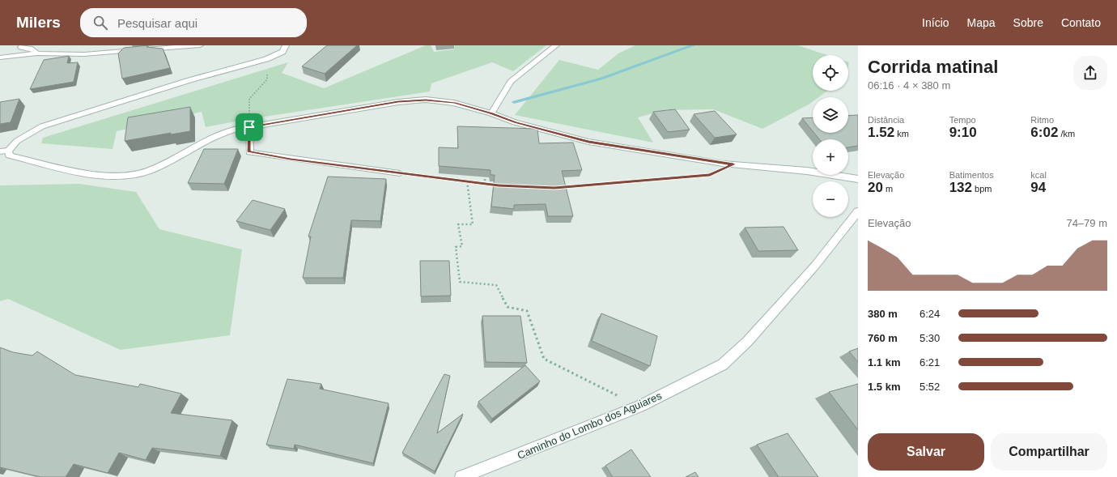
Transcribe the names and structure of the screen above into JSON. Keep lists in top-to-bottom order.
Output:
{
  "streets": {
    "street": ["Caminho do Lombo dos Aguiares"]
  },
  "page": {
    "header": "Milers",
    "search": "Pesquisar aqui",
    "nav": [
      "Início",
      "Mapa",
      "Sobre",
      "Contato"
    ],
    "heading": ["Corrida matinal", "06:16 · 4 × 380 m"],
    "map_buttons": ["+", "−"],
    "stats": [
      ["Distância", "1.52 km"],
      ["Tempo", "9:10"],
      ["Ritmo", "6:02 /km"],
      ["Elevação", "20 m"],
      ["Batimentos", "132 bpm"],
      ["kcal", "94"]
    ],
    "chart": ["Elevação", "74–79 m"],
    "list": [
      {
        "name": "380 m",
        "note": "6:24"
      },
      {
        "name": "760 m",
        "note": "5:30"
      },
      {
        "name": "1.1 km",
        "note": "6:21"
      },
      {
        "name": "1.5 km",
        "note": "5:52"
      }
    ],
    "buttons": ["Salvar", "Compartilhar"]
  }
}
